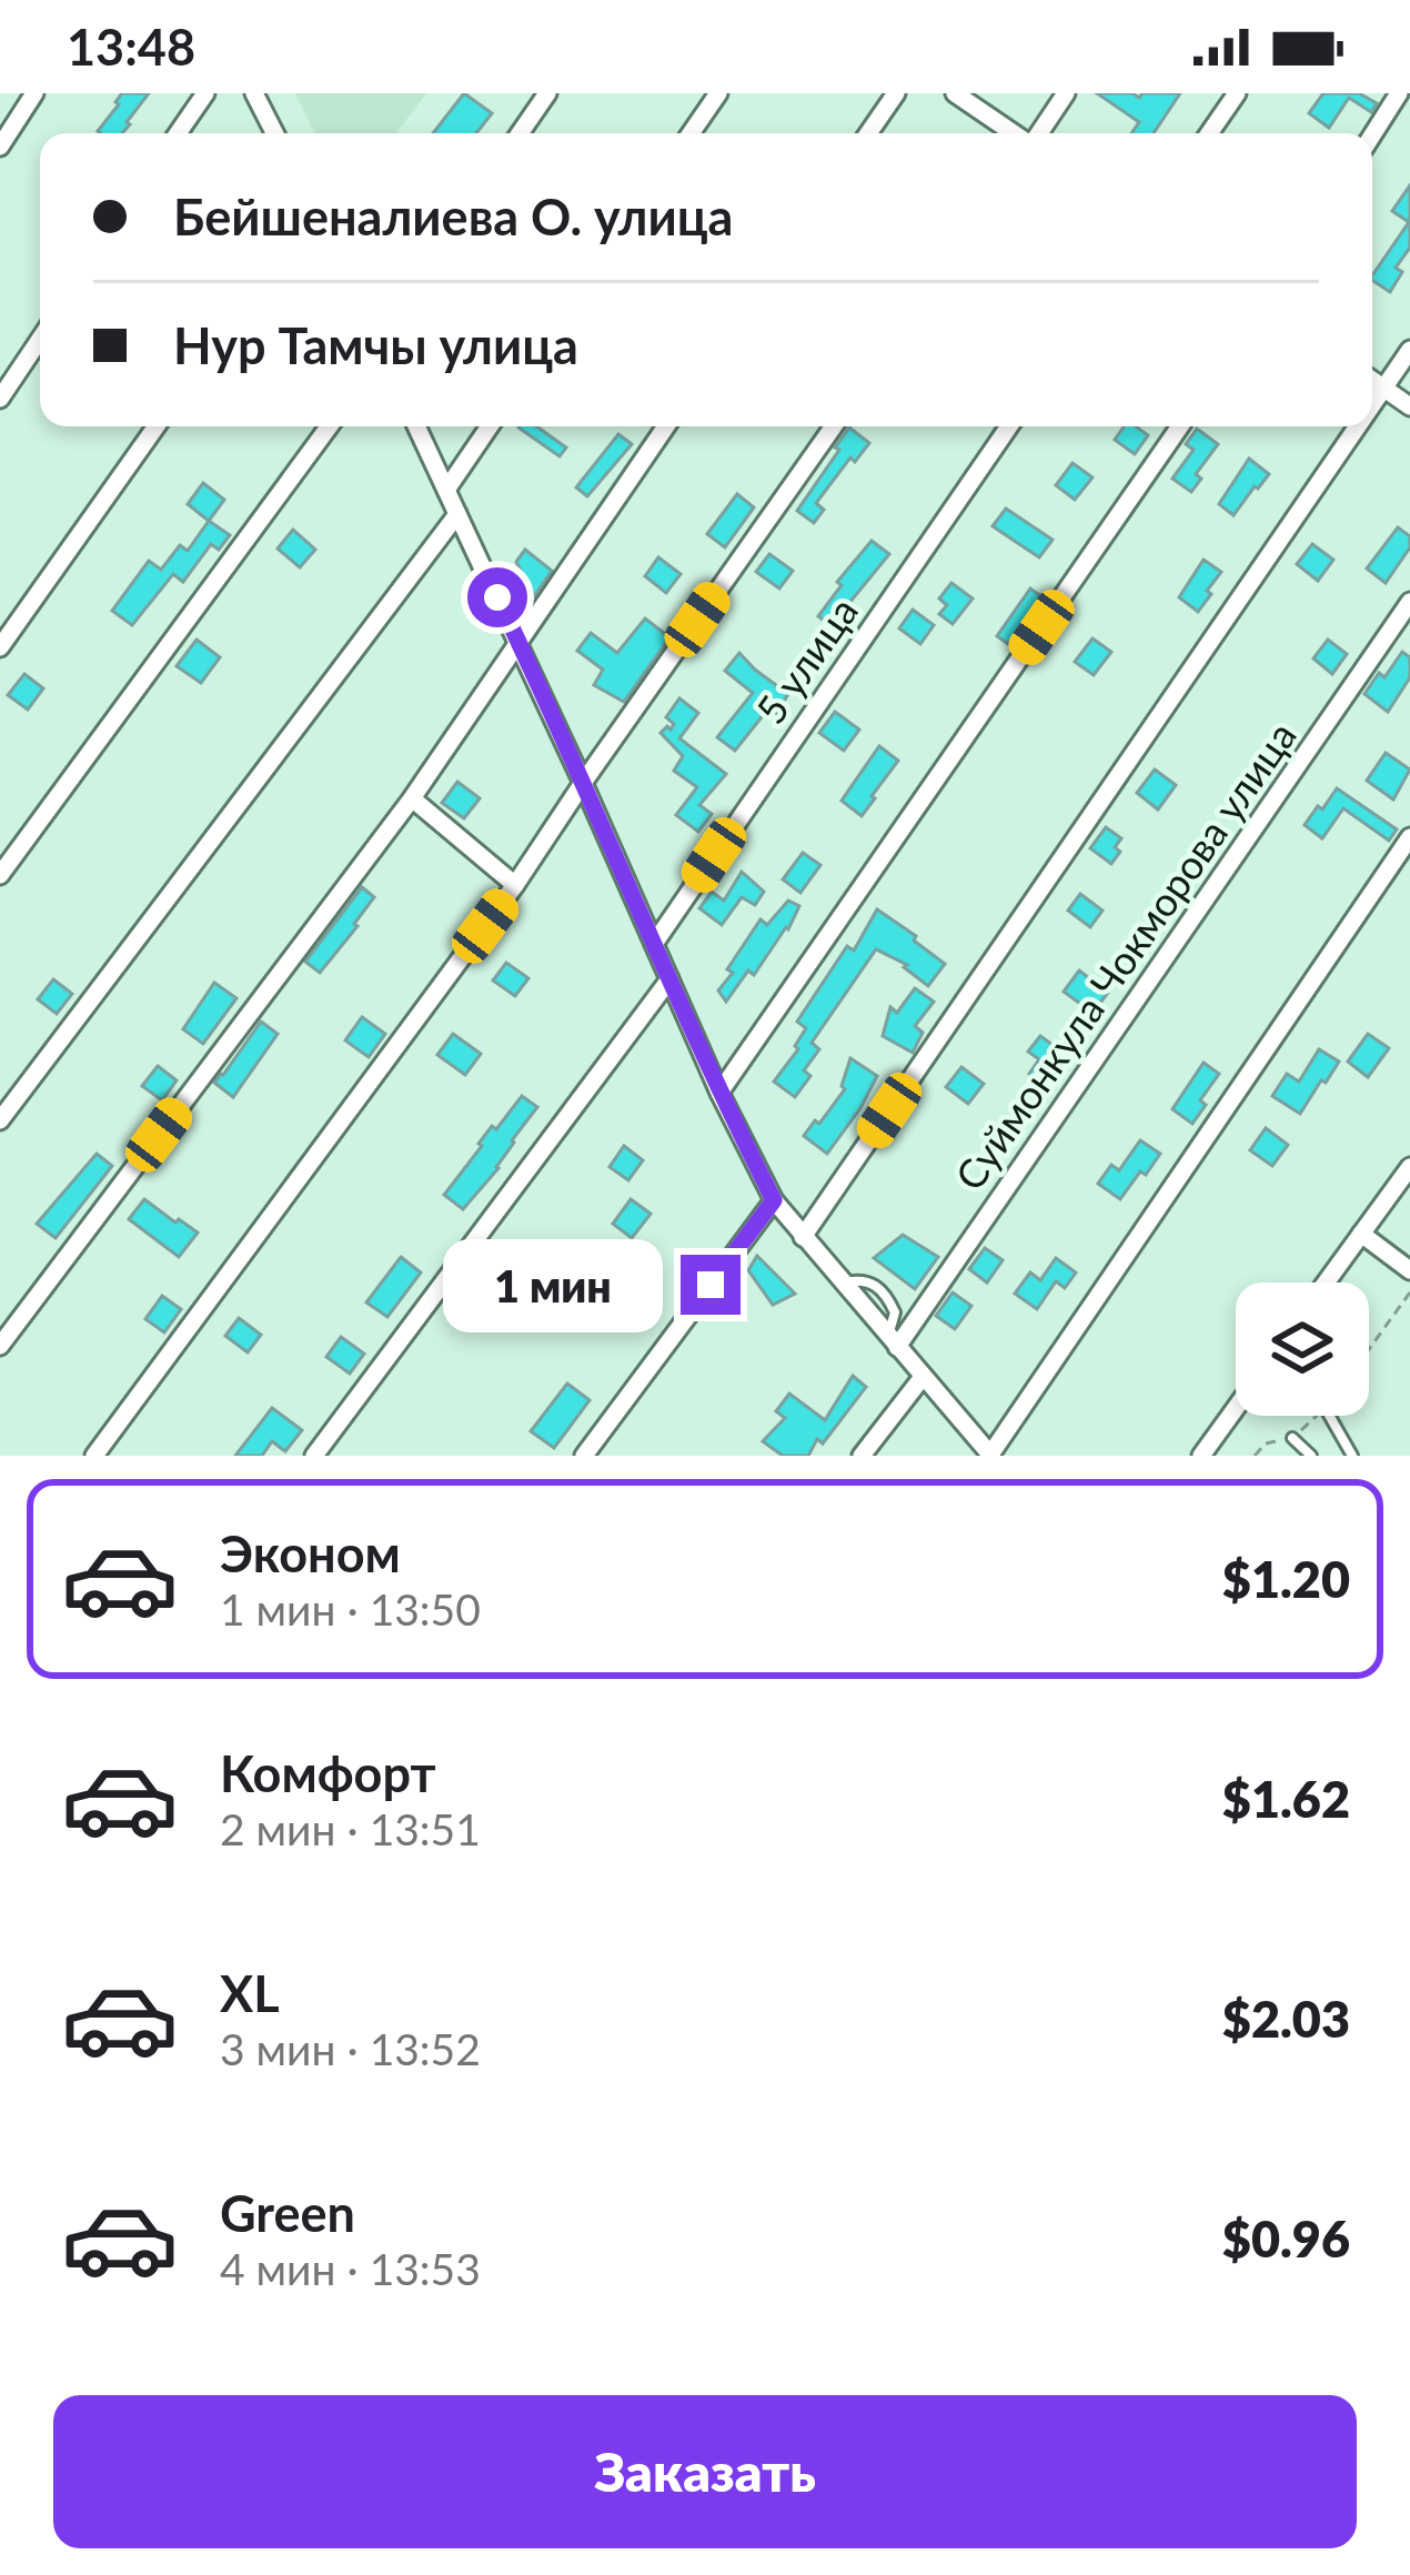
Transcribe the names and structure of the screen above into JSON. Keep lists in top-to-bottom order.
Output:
{
  "streets": {
    "street": ["5 улица", "Суймонкула Чокморова улица"]
  },
  "page": {
    "status": "13:48",
    "banner": ["Бейшеналиева О. улица", "Нур Тамчы улица"],
    "bubble": "1 мин",
    "list": [
      {
        "name": "Эконом",
        "note": "1 мин · 13:50",
        "value": "$1.20"
      },
      {
        "name": "Комфорт",
        "note": "2 мин · 13:51",
        "value": "$1.62"
      },
      {
        "name": "XL",
        "note": "3 мин · 13:52",
        "value": "$2.03"
      },
      {
        "name": "Green",
        "note": "4 мин · 13:53",
        "value": "$0.96"
      }
    ],
    "buttons": "Заказать"
  }
}
